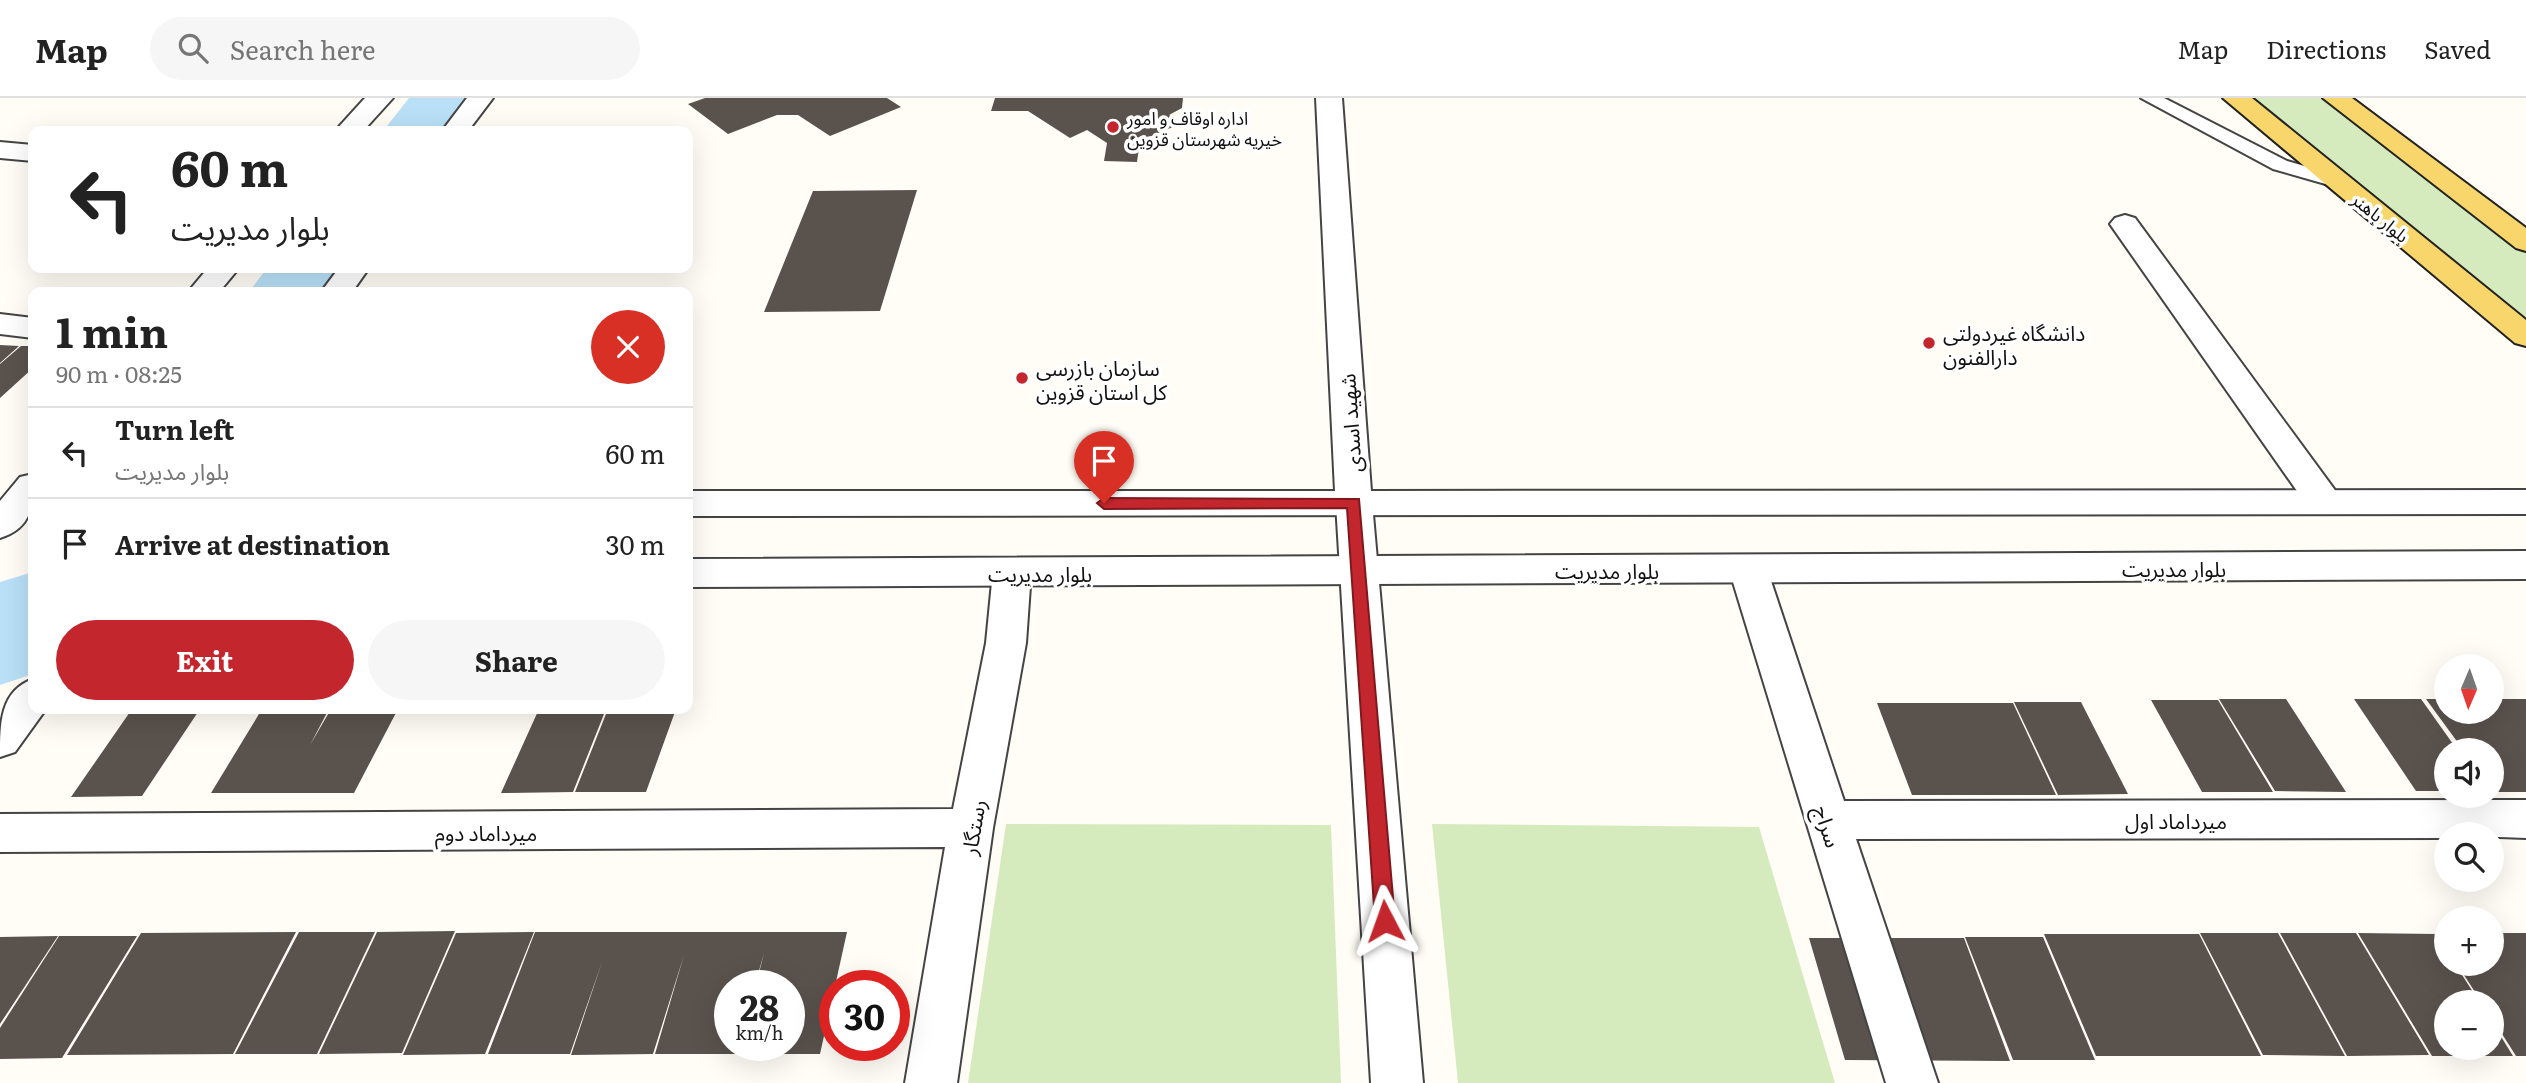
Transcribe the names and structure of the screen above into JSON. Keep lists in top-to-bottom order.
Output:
{
  "streets": {
    "main road": ["بلوار باهنر"],
    "street": [
      "شهید اسدی",
      "بلوار مدیریت",
      "میرداماد اول",
      "سراج",
      "رستگار",
      "میرداماد دوم"
    ]
  },
  "crossings": [
    ["شهید اسدی", "بلوار مدیریت"],
    ["بلوار مدیریت", "سراج"],
    ["بلوار مدیریت", "رستگار"],
    ["میرداماد اول", "سراج"],
    ["رستگار", "میرداماد دوم"]
  ],
  "places": ["اداره اوقاف و امور خیریه شهرستان قزوین", "دانشگاه غیردولتی دارالفنون", "سازمان بازرسی کل استان قزوین"],
  "north": "bottom",
  "page": {
    "header": "Map",
    "search": "Search here",
    "nav": ["Map", "Directions", "Saved"],
    "turn": ["60 m", "بلوار مدیریت"],
    "heading": ["1 min", "90 m · 08:25"],
    "list": [
      {
        "name": "Turn left",
        "note": "بلوار مدیریت",
        "value": "60 m"
      },
      {
        "name": "Arrive at destination",
        "value": "30 m"
      }
    ],
    "buttons": ["Exit", "Share"],
    "map_buttons": ["+", "−"],
    "speed": "28 km/h",
    "limit": "30"
  }
}
